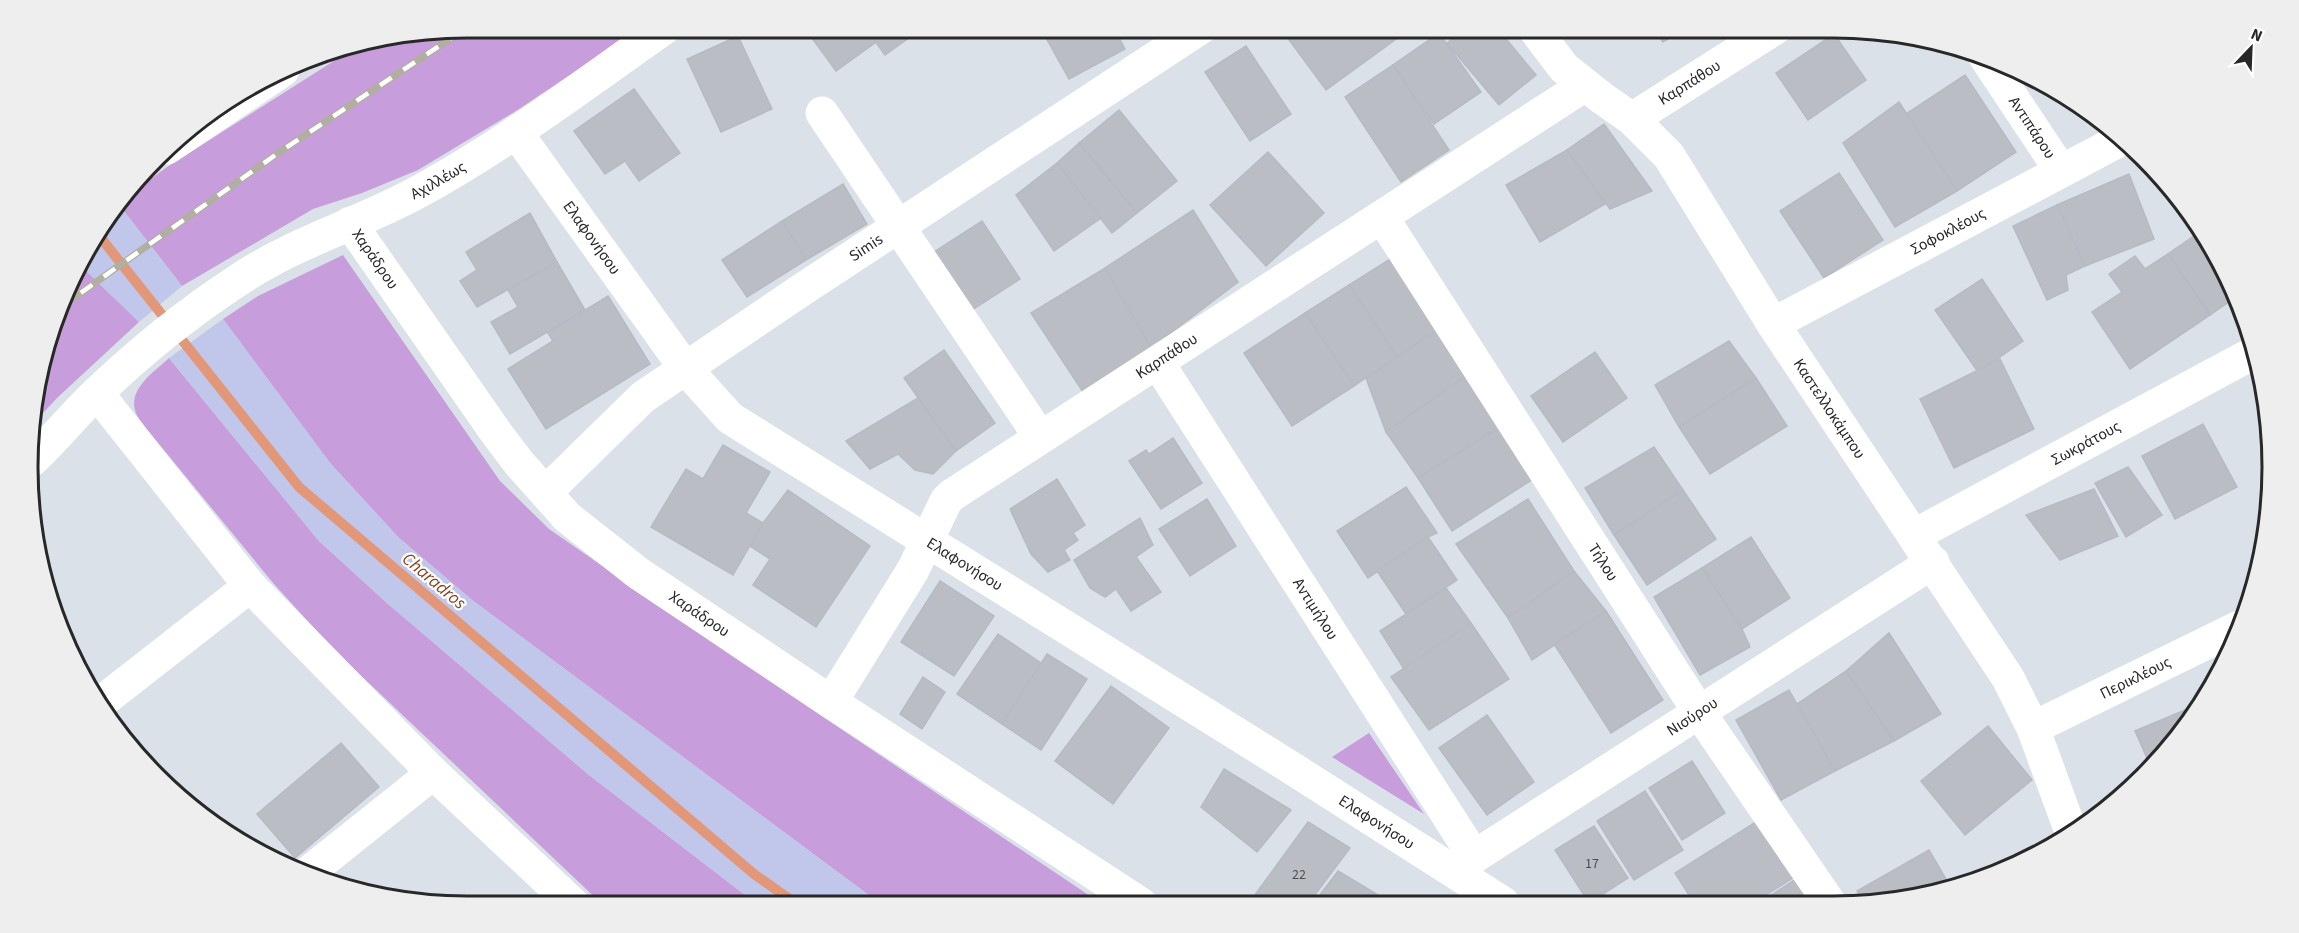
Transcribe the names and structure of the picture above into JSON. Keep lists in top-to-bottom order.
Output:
{
  "streets": {
    "street": [
      "Καρπάθου",
      "Αντιπάρου",
      "Αχιλλέως",
      "Σοφοκλέους",
      "Ελαφονήσου",
      "Simis",
      "Χαράδρου",
      "Καστελλοκάμπου",
      "Σωκράτους",
      "Τήλου",
      "Αντιμήλου",
      "Περικλέους",
      "Νισύρου"
    ]
  },
  "crossings": [
    ["Καρπάθου", "Ελαφονήσου"],
    ["Καρπάθου", "Χαράδρου"],
    ["Καρπάθου", "Καστελλοκάμπου"],
    ["Καρπάθου", "Τήλου"],
    ["Καρπάθου", "Αντιμήλου"],
    ["Αντιπάρου", "Σοφοκλέους"],
    ["Αχιλλέως", "Ελαφονήσου"],
    ["Αχιλλέως", "Χαράδρου"],
    ["Σοφοκλέους", "Καστελλοκάμπου"],
    ["Ελαφονήσου", "Simis"],
    ["Ελαφονήσου", "Αντιμήλου"],
    ["Ελαφονήσου", "Νισύρου"],
    ["Simis", "Χαράδρου"],
    ["Καστελλοκάμπου", "Σωκράτους"],
    ["Καστελλοκάμπου", "Περικλέους"],
    ["Καστελλοκάμπου", "Νισύρου"],
    ["Τήλου", "Νισύρου"],
    ["Αντιμήλου", "Νισύρου"]
  ],
  "water": ["Charadros"],
  "house_numbers": ["17", "22"],
  "north": "top right"
}
